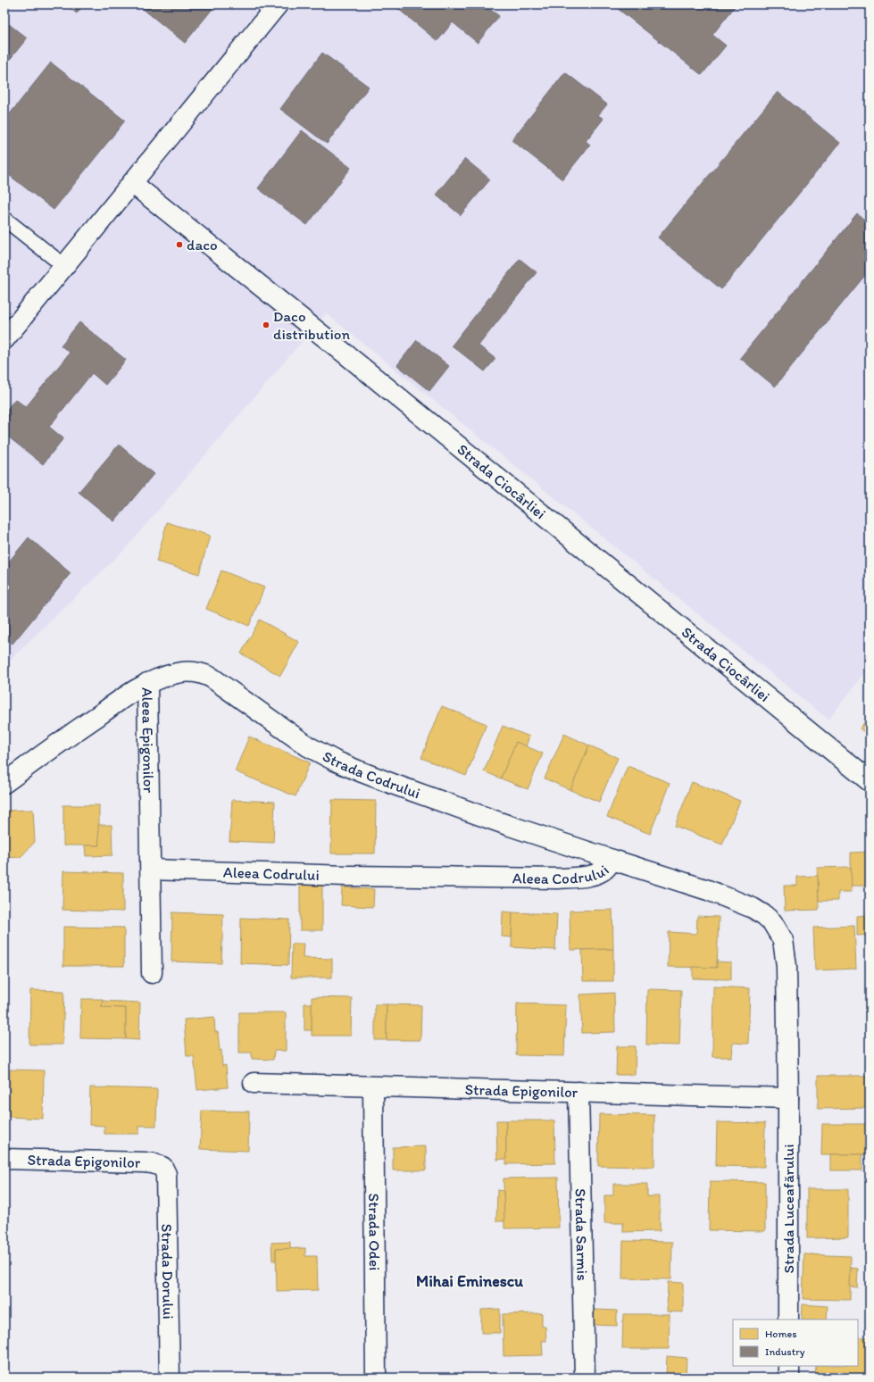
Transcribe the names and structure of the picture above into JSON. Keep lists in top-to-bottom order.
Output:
{
  "streets": {
    "street": [
      "Strada Ciocârliei",
      "Aleea Epigonilor",
      "Strada Codrului",
      "Aleea Codrului",
      "Strada Epigonilor",
      "Strada Luceafărului",
      "Strada Odei",
      "Strada Sarmis",
      "Strada Dorului"
    ]
  },
  "crossings": [
    ["Aleea Epigonilor", "Strada Codrului"],
    ["Aleea Epigonilor", "Aleea Codrului"],
    ["Strada Codrului", "Aleea Codrului"],
    ["Aleea Codrului", "Strada Epigonilor"],
    ["Aleea Codrului", "Strada Luceafărului"],
    ["Strada Epigonilor", "Strada Luceafărului"],
    ["Strada Epigonilor", "Strada Odei"],
    ["Strada Epigonilor", "Strada Sarmis"],
    ["Strada Epigonilor", "Strada Dorului"]
  ],
  "districts": ["Mihai Eminescu"],
  "places": ["daco", "Daco distribution"],
  "legend": ["Homes", "Industry"]
}
